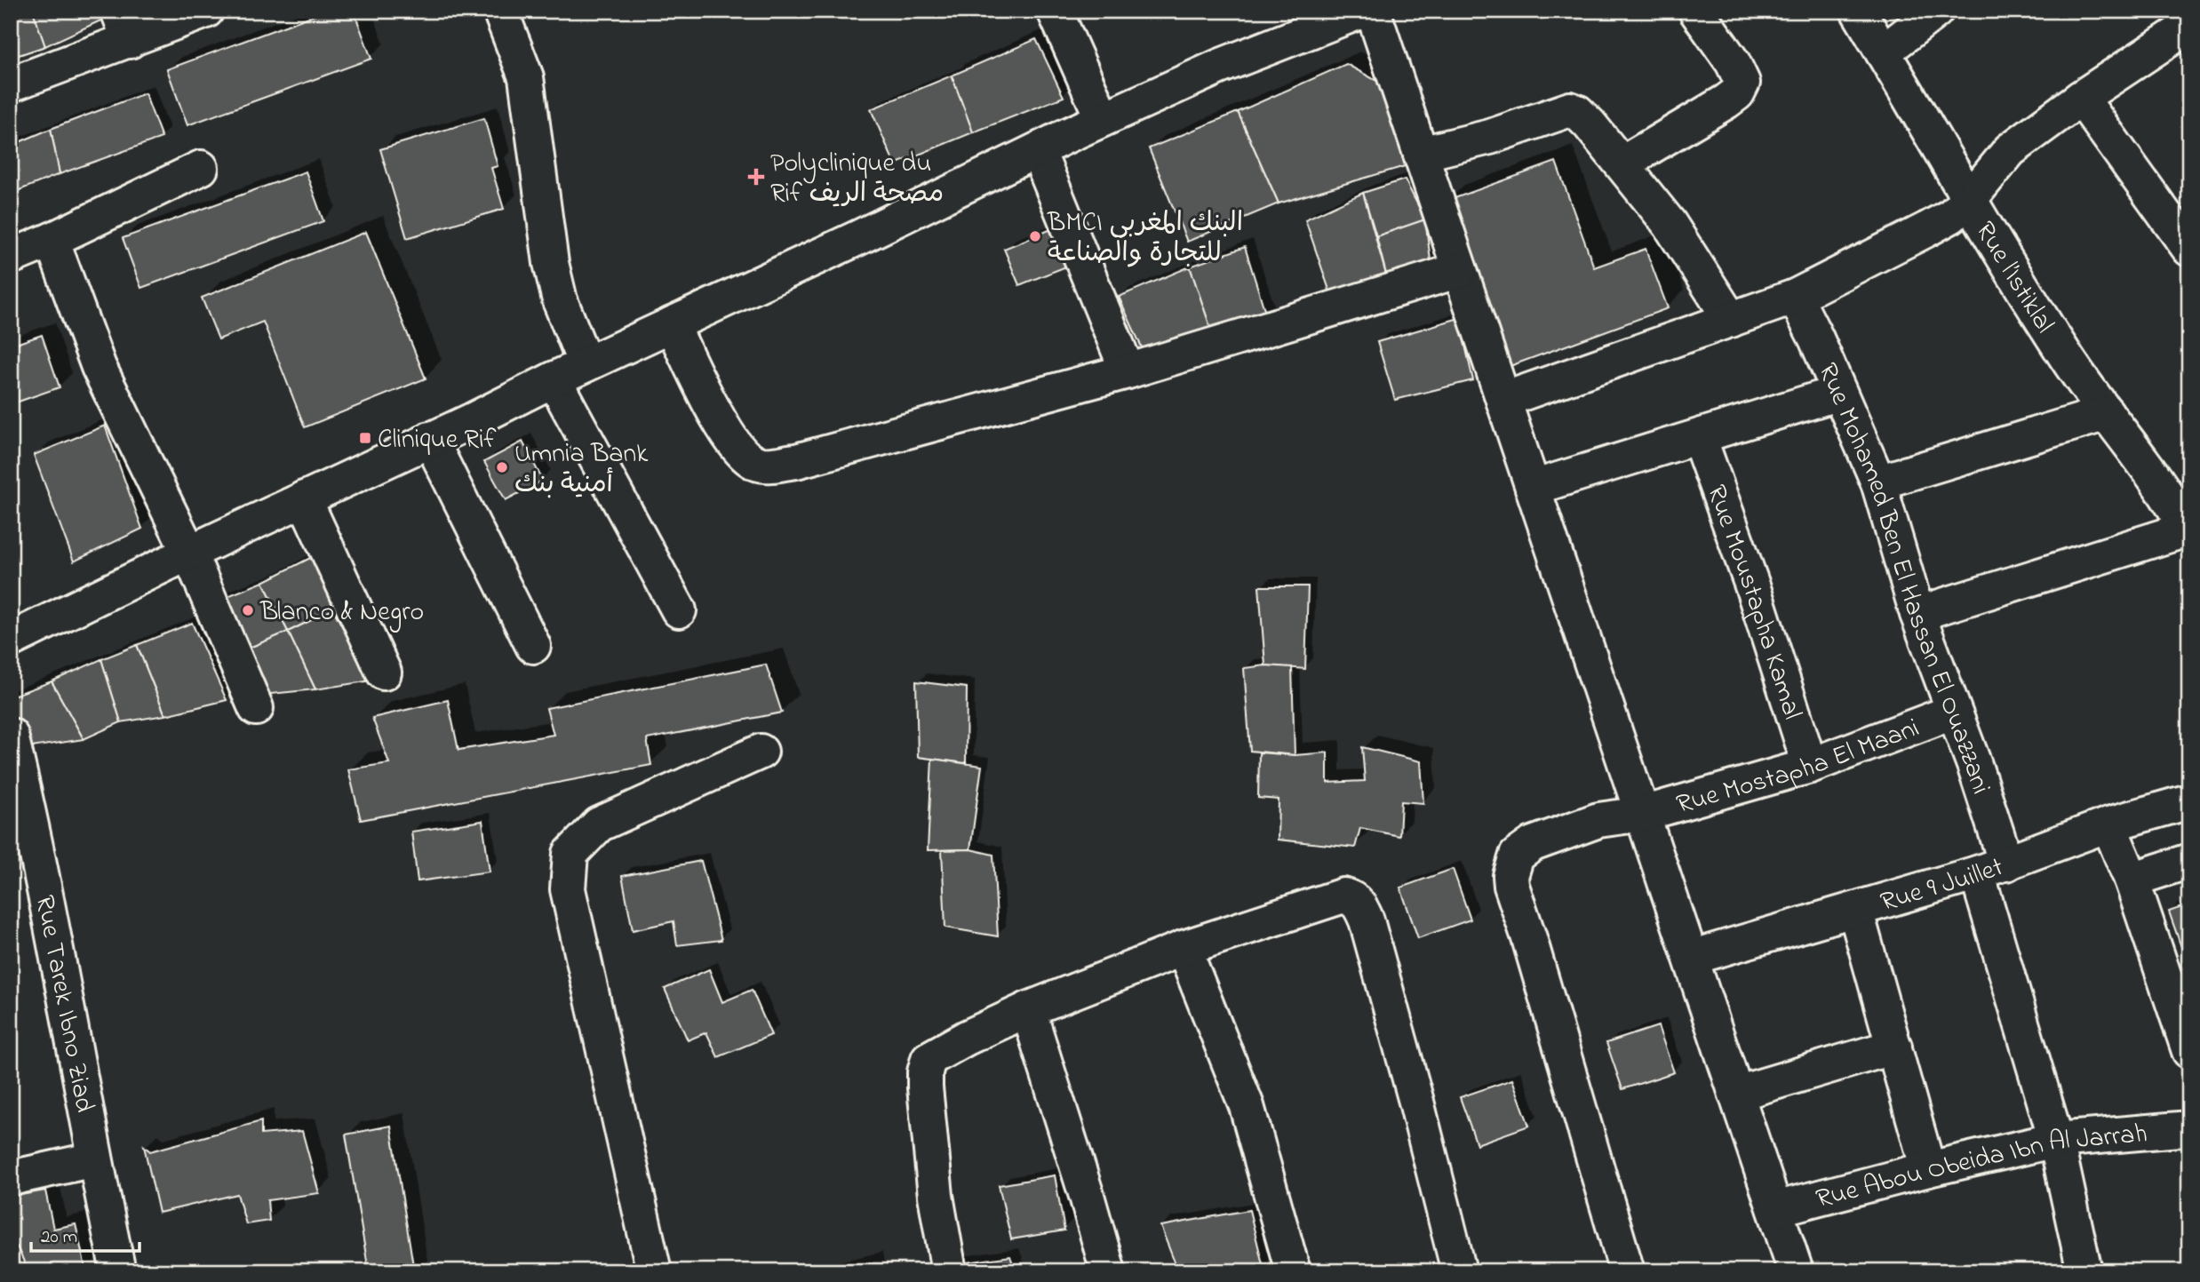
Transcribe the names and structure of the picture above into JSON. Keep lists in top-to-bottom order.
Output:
{
  "streets": {
    "street": [
      "Rue l’Istiklal",
      "Rue Mohamed Ben El Hassan El Ouazzani",
      "Rue Moustapha Kamal",
      "Rue Mostapha El Maani",
      "Rue 9 Juillet",
      "Rue Tarek Ibno Ziad",
      "Rue Abou Obeida Ibn Al Jarrah"
    ]
  },
  "crossings": [
    ["Rue Mohamed Ben El Hassan El Ouazzani", "Rue Mostapha El Maani"],
    ["Rue Mohamed Ben El Hassan El Ouazzani", "Rue 9 Juillet"],
    ["Rue Mohamed Ben El Hassan El Ouazzani", "Rue Abou Obeida Ibn Al Jarrah"],
    ["Rue Moustapha Kamal", "Rue Mostapha El Maani"]
  ],
  "places": {
    "health": ["Polyclinique du Rif مصحة الريف"],
    "other": ["BMCI البنك المغربي للتجارة والصناعة", "Umnia Bank أمنية بنك", "Blanco & Negro"],
    "transit": ["Clinique Rif"]
  },
  "scale_bar": "20 m"
}
